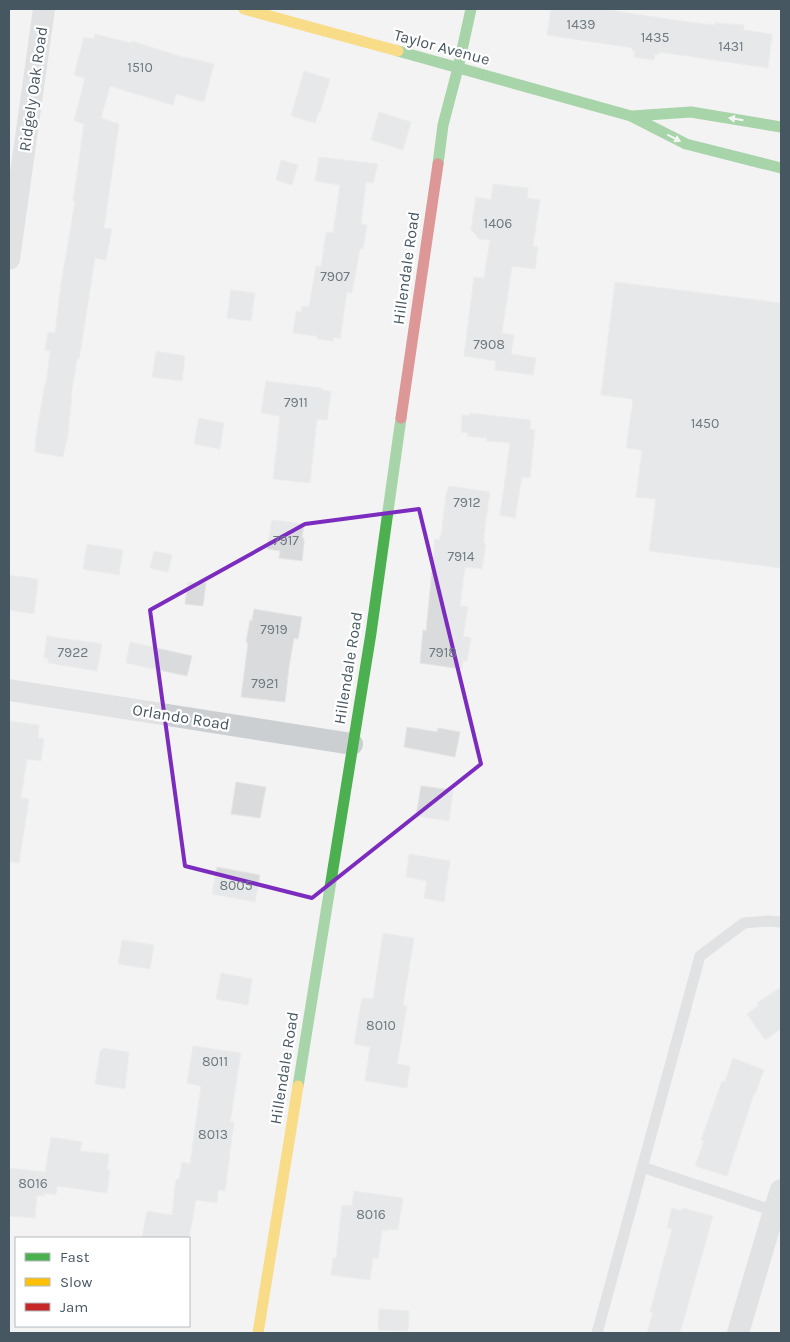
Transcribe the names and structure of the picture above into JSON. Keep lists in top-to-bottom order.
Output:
{
  "streets": {
    "street": [
      "Taylor Avenue",
      "Ridgely Oak Road",
      "Hillendale Road",
      "Orlando Road"
    ]
  },
  "crossings": [
    ["Taylor Avenue", "Hillendale Road"],
    ["Hillendale Road", "Orlando Road"]
  ],
  "house_numbers": [
    "1439",
    "1435",
    "1431",
    "1510",
    "1406",
    "7907",
    "7908",
    "7911",
    "1450",
    "7912",
    "7917",
    "7914",
    "7919",
    "7922",
    "7918",
    "7921",
    "8005",
    "8010",
    "8011",
    "8013",
    "8016",
    "8016"
  ],
  "legend": ["Fast", "Slow", "Jam"]
}
